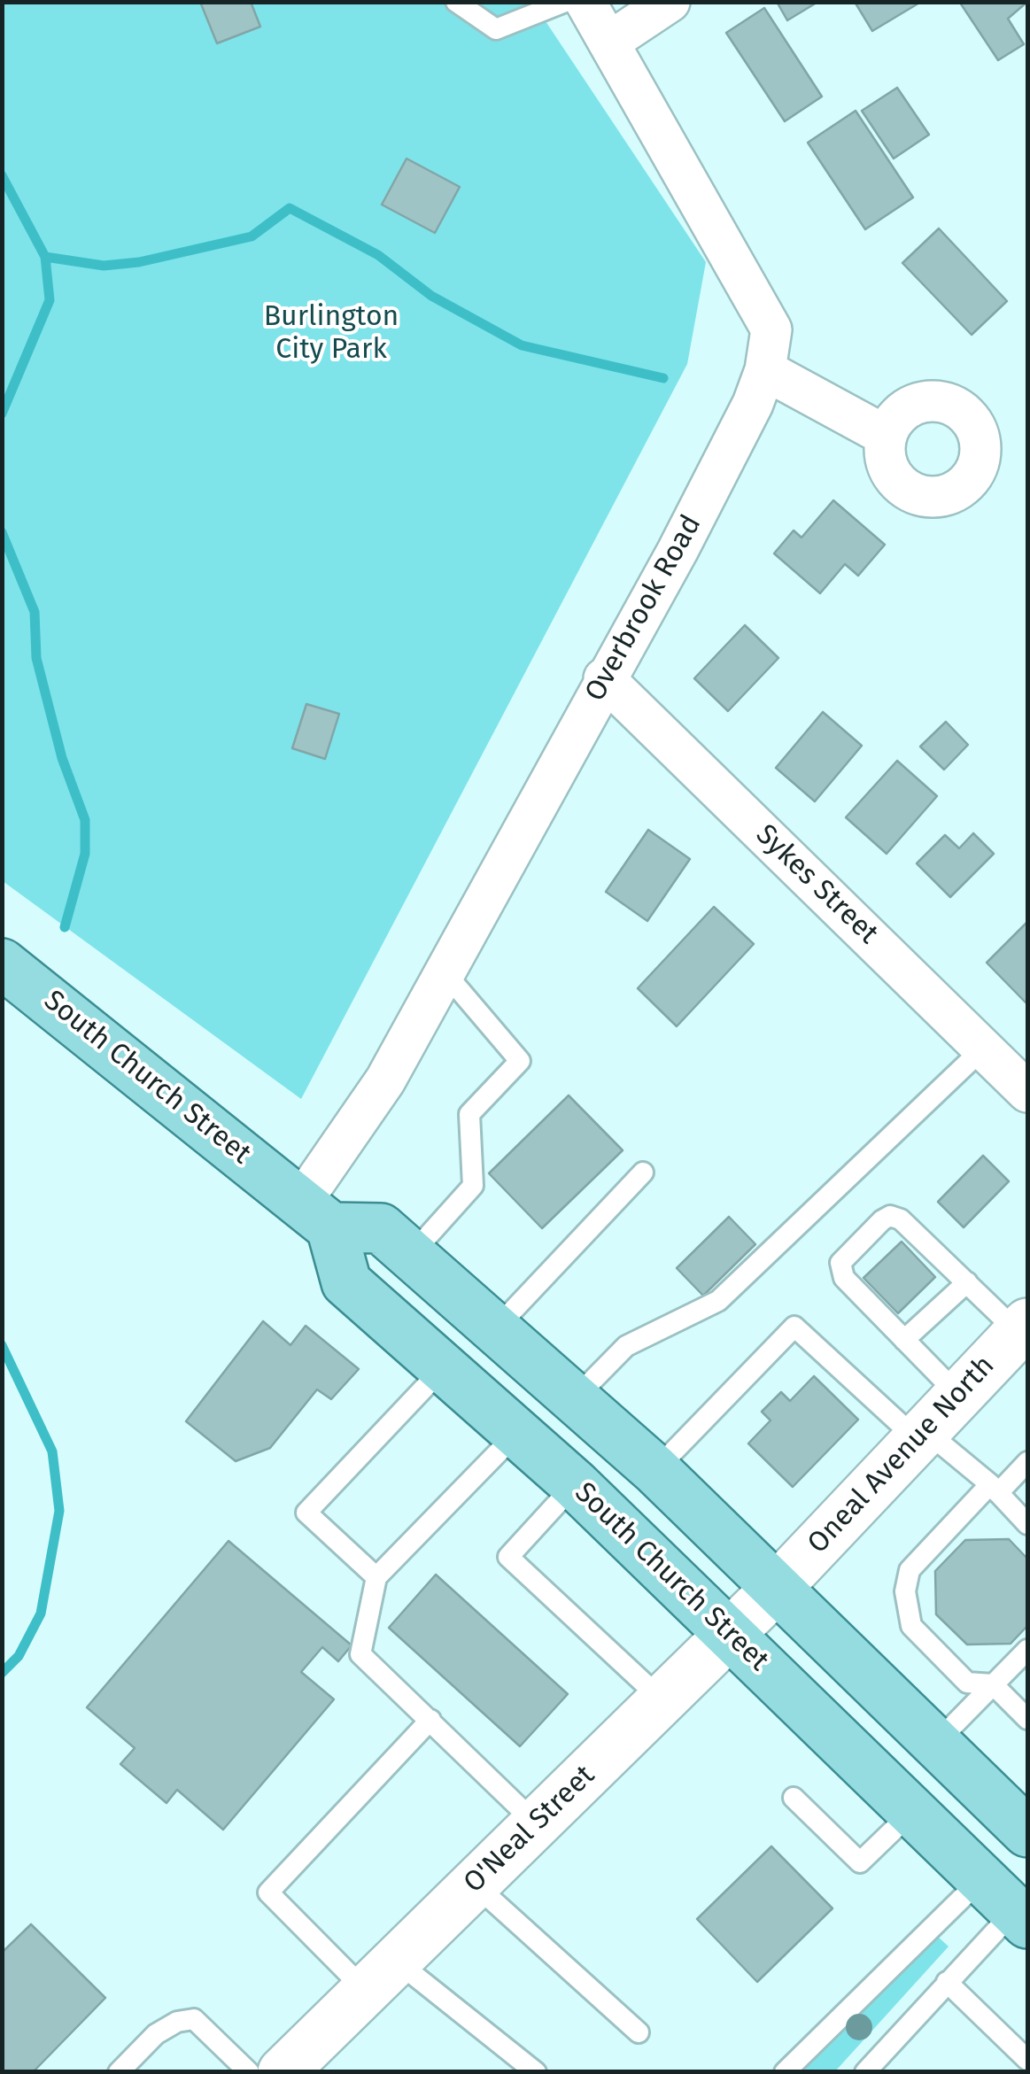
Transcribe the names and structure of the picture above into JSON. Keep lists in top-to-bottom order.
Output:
{
  "streets": {
    "main road": ["South Church Street"],
    "street": [
      "Overbrook Road",
      "Sykes Street",
      "Oneal Avenue North",
      "O'Neal Street"
    ]
  },
  "crossings": [
    ["Overbrook Road", "Sykes Street"],
    ["Overbrook Road", "South Church Street"],
    ["South Church Street", "O'Neal Street"],
    ["Oneal Avenue North", "O'Neal Street"]
  ],
  "parks": ["Burlington City Park"]
}
